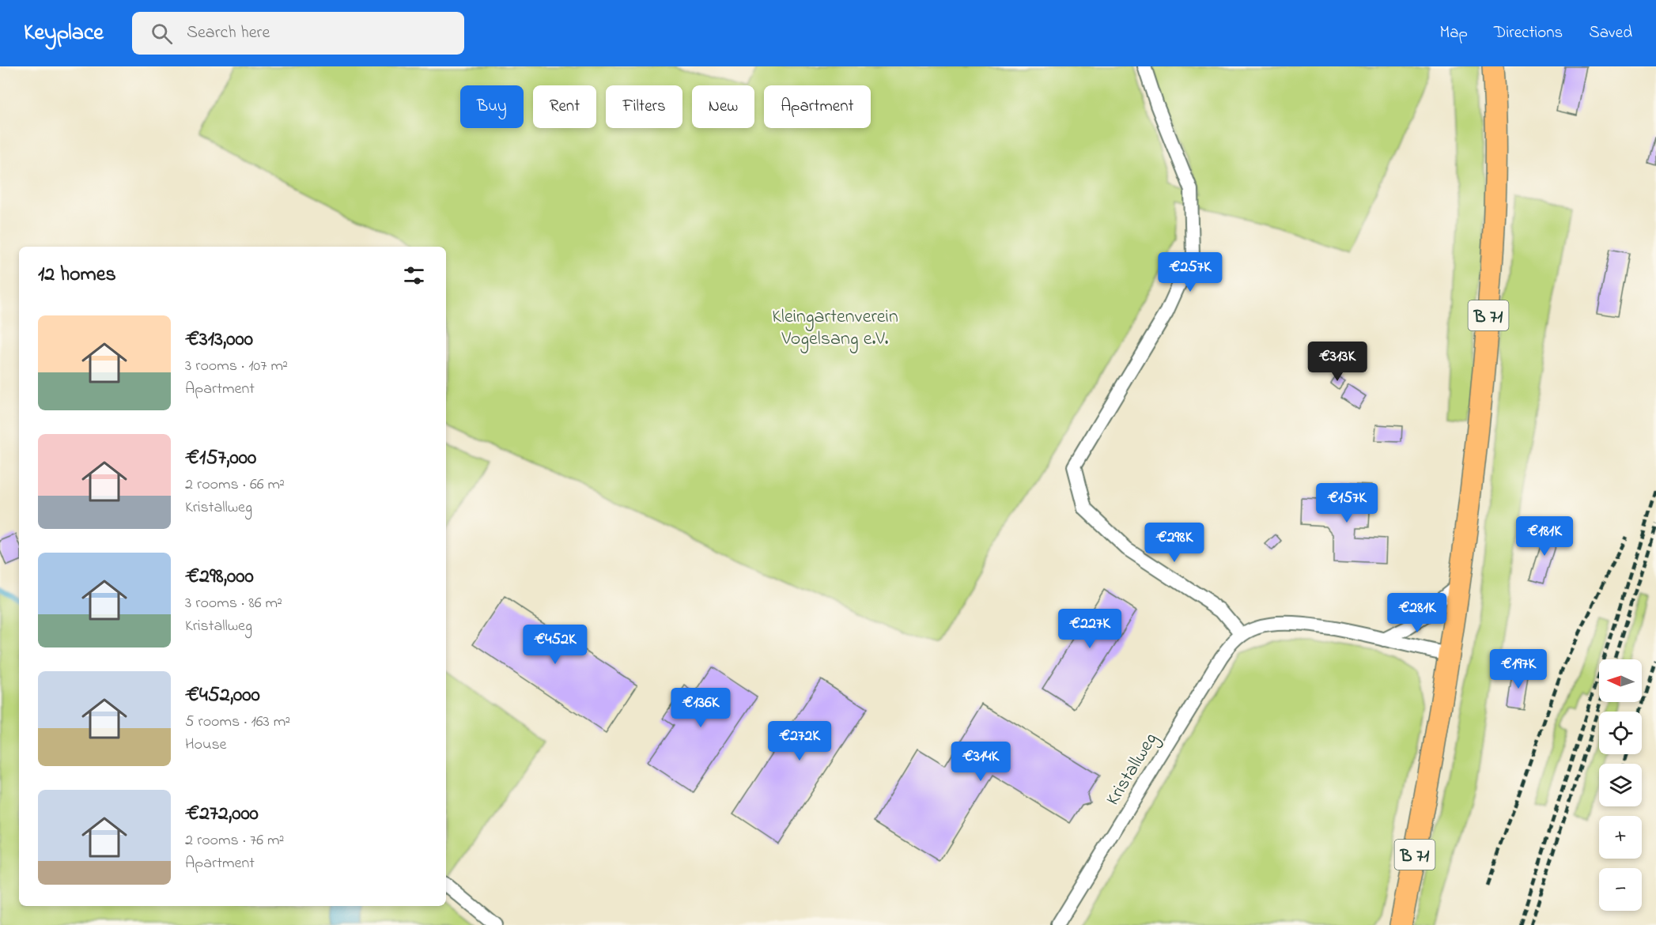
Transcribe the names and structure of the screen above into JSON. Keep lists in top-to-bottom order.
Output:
{
  "streets": {
    "main road": ["B 71"],
    "street": ["Kristallweg"]
  },
  "crossings": [
    ["B 71", "Kristallweg"]
  ],
  "parks": ["Kleingartenverein Vogelsang e.V."],
  "north": "left",
  "page": {
    "header": "Keyplace",
    "search": "Search here",
    "nav": ["Map", "Directions", "Saved"],
    "chip": [
      "Buy",
      "Rent",
      "Filters",
      "New",
      "Apartment"
    ],
    "heading": "12 homes",
    "price": [
      "€257K",
      "€313K",
      "€157K",
      "€181K",
      "€298K",
      "€281K",
      "€227K",
      "€452K",
      "€197K",
      "€136K",
      "€272K",
      "€314K"
    ],
    "list": [
      {
        "name": "€313,000",
        "note": "3 rooms · 107 m² · Apartment"
      },
      {
        "name": "€157,000",
        "note": "2 rooms · 66 m² · Kristallweg"
      },
      {
        "name": "€298,000",
        "note": "3 rooms · 86 m² · Kristallweg"
      },
      {
        "name": "€452,000",
        "note": "5 rooms · 163 m² · House"
      },
      {
        "name": "€272,000",
        "note": "2 rooms · 76 m² · Apartment"
      }
    ],
    "map_buttons": ["+", "−"]
  }
}
